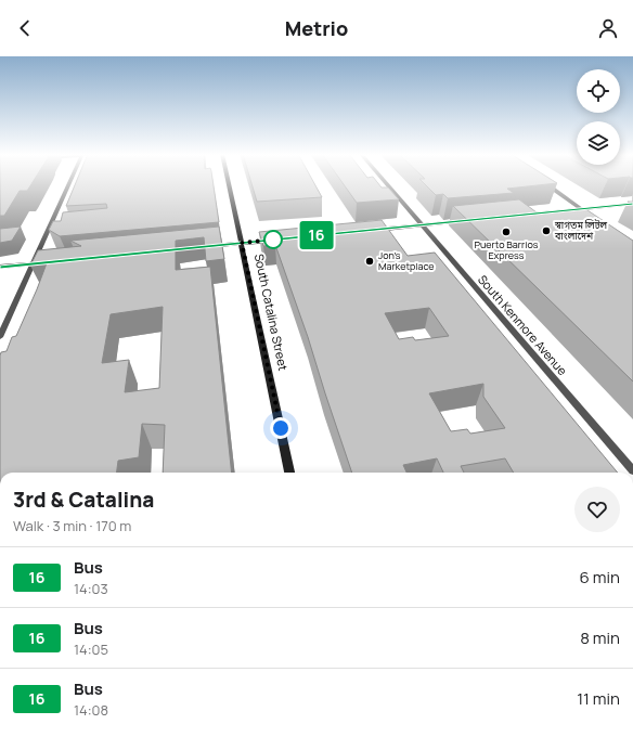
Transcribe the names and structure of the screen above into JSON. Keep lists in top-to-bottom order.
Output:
{
  "streets": {
    "street": ["South Catalina Street", "South Kenmore Avenue"]
  },
  "places": ["স্বাগতম লিটল বাংলাদেশ", "Puerto Barrios Express", "Jon's Marketplace"],
  "lines": ["bus line 16"],
  "page": {
    "header": "Metrio",
    "on_map": "16",
    "heading": ["3rd & Catalina", "Walk · 3 min · 170 m"],
    "list": [
      {
        "mark": "16",
        "name": "Bus",
        "note": "14:03",
        "value": "6 min"
      },
      {
        "mark": "16",
        "name": "Bus",
        "note": "14:05",
        "value": "8 min"
      },
      {
        "mark": "16",
        "name": "Bus",
        "note": "14:08",
        "value": "11 min"
      }
    ]
  }
}
